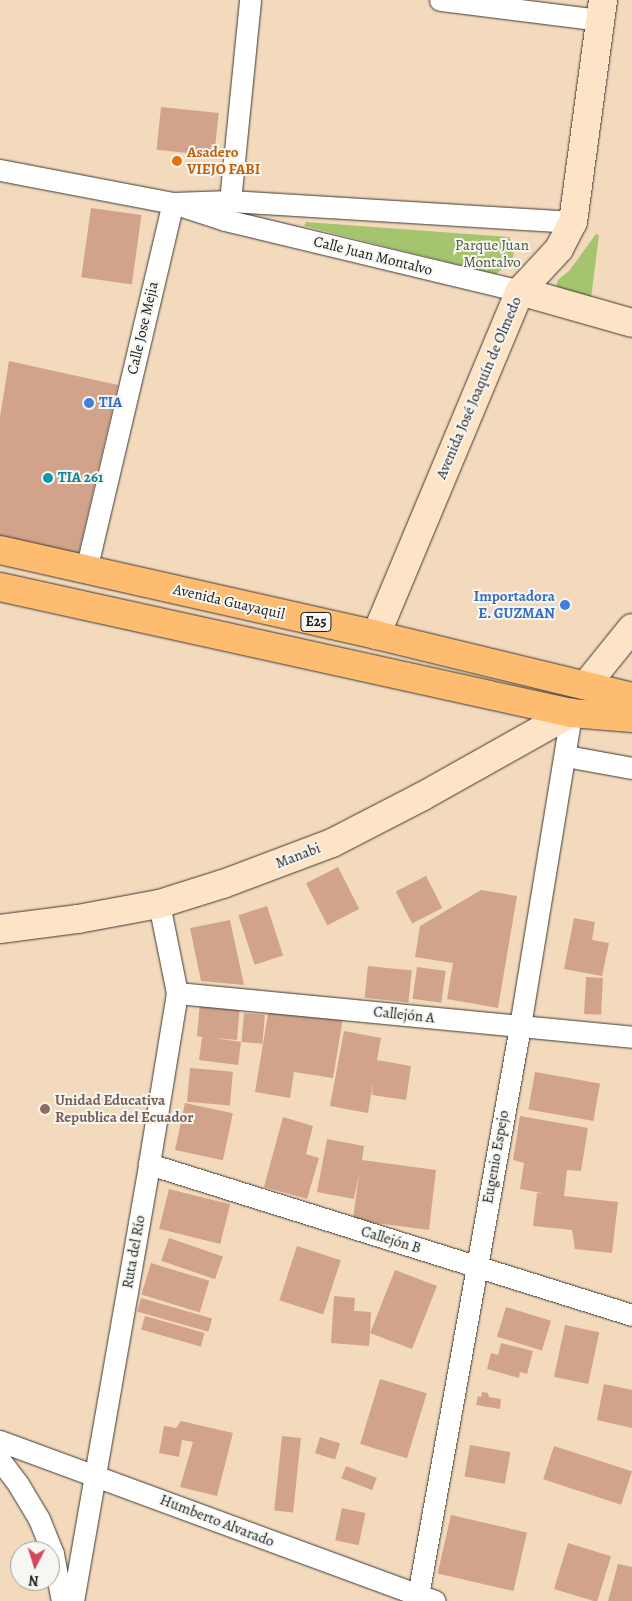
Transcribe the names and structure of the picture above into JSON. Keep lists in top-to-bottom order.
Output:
{
  "streets": {
    "highway": ["Avenida Guayaquil", "E25"],
    "main road": ["Calle Juan Montalvo", "Avenida José Joaquín de Olmedo", "Manabi"],
    "street": [
      "Calle Jose Mejia",
      "Callejón A",
      "Eugenio Espejo",
      "Callejón B",
      "Ruta del Río",
      "Humberto Alvarado"
    ]
  },
  "crossings": [
    ["Calle Juan Montalvo", "Calle Jose Mejia"],
    ["Calle Juan Montalvo", "Avenida José Joaquín de Olmedo"],
    ["Calle Jose Mejia", "Avenida Guayaquil"],
    ["Avenida José Joaquín de Olmedo", "Avenida Guayaquil"],
    ["E25", "Manabi"],
    ["E25", "Eugenio Espejo"],
    ["Manabi", "Eugenio Espejo"],
    ["Manabi", "Ruta del Río"],
    ["Callejón A", "Eugenio Espejo"],
    ["Callejón A", "Ruta del Río"],
    ["Eugenio Espejo", "Callejón B"],
    ["Eugenio Espejo", "Humberto Alvarado"],
    ["Callejón B", "Ruta del Río"],
    ["Ruta del Río", "Humberto Alvarado"]
  ],
  "parks": ["Parque Juan Montalvo"],
  "places": [
    "Asadero VIEJO FABI",
    "TIA",
    "TIA 261",
    "Importadora E. GUZMAN",
    "Unidad Educativa Republica del Ecuador"
  ],
  "north": "bottom"
}
